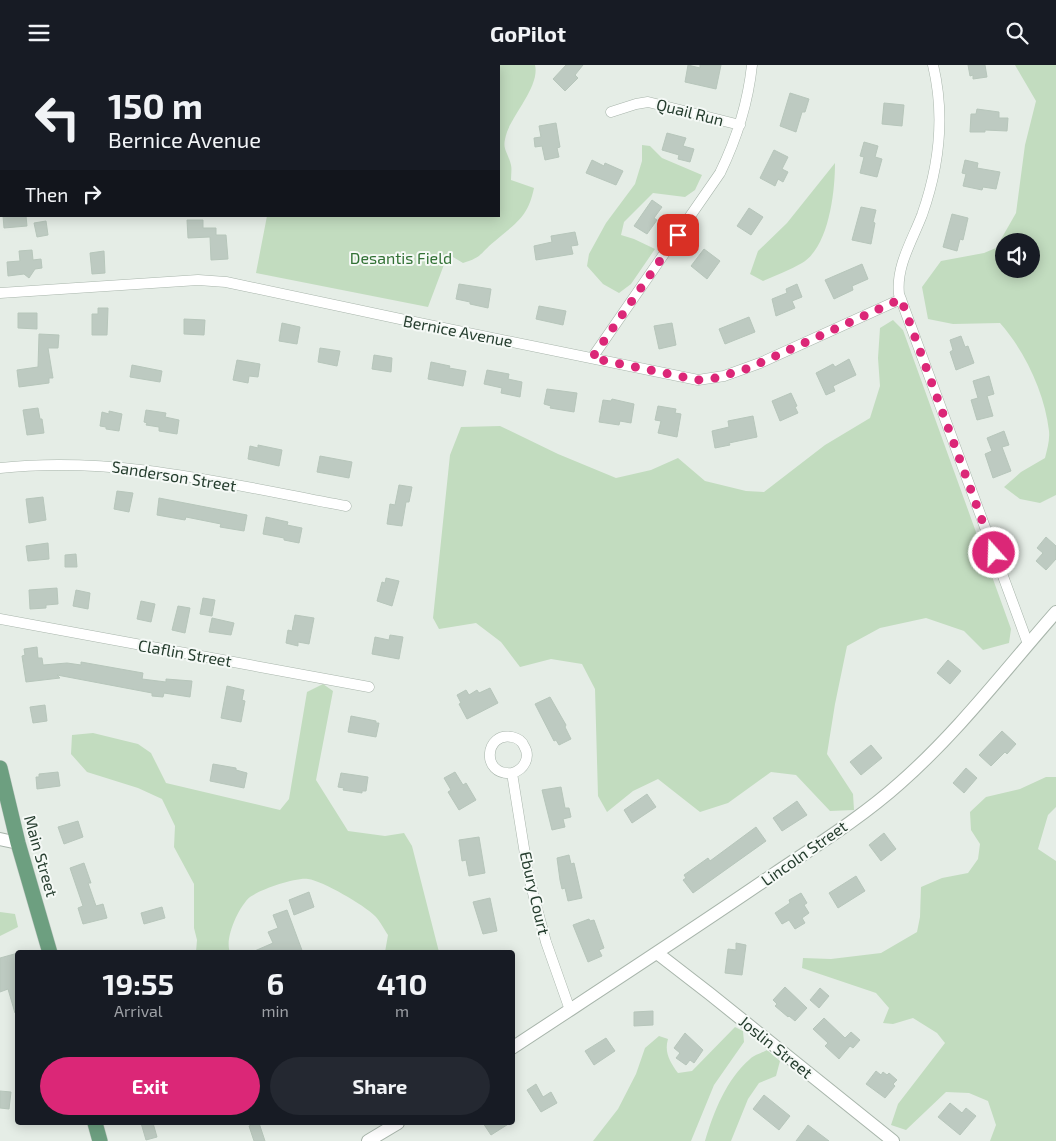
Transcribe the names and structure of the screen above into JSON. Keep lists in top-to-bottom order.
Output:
{
  "streets": {
    "main road": ["Main Street"],
    "street": [
      "Quail Run",
      "Bernice Avenue",
      "Sanderson Street",
      "Claflin Street",
      "Lincoln Street",
      "Ebury Court",
      "Joslin Street"
    ]
  },
  "crossings": [
    ["Lincoln Street", "Ebury Court"],
    ["Lincoln Street", "Joslin Street"]
  ],
  "parks": ["Desantis Field"],
  "page": {
    "header": "GoPilot",
    "turn": ["150 m", "Bernice Avenue"],
    "then": "Then",
    "eta": [
      "19:55",
      "Arrival",
      "6",
      "min",
      "410",
      "m"
    ],
    "buttons": ["Exit", "Share"]
  }
}
